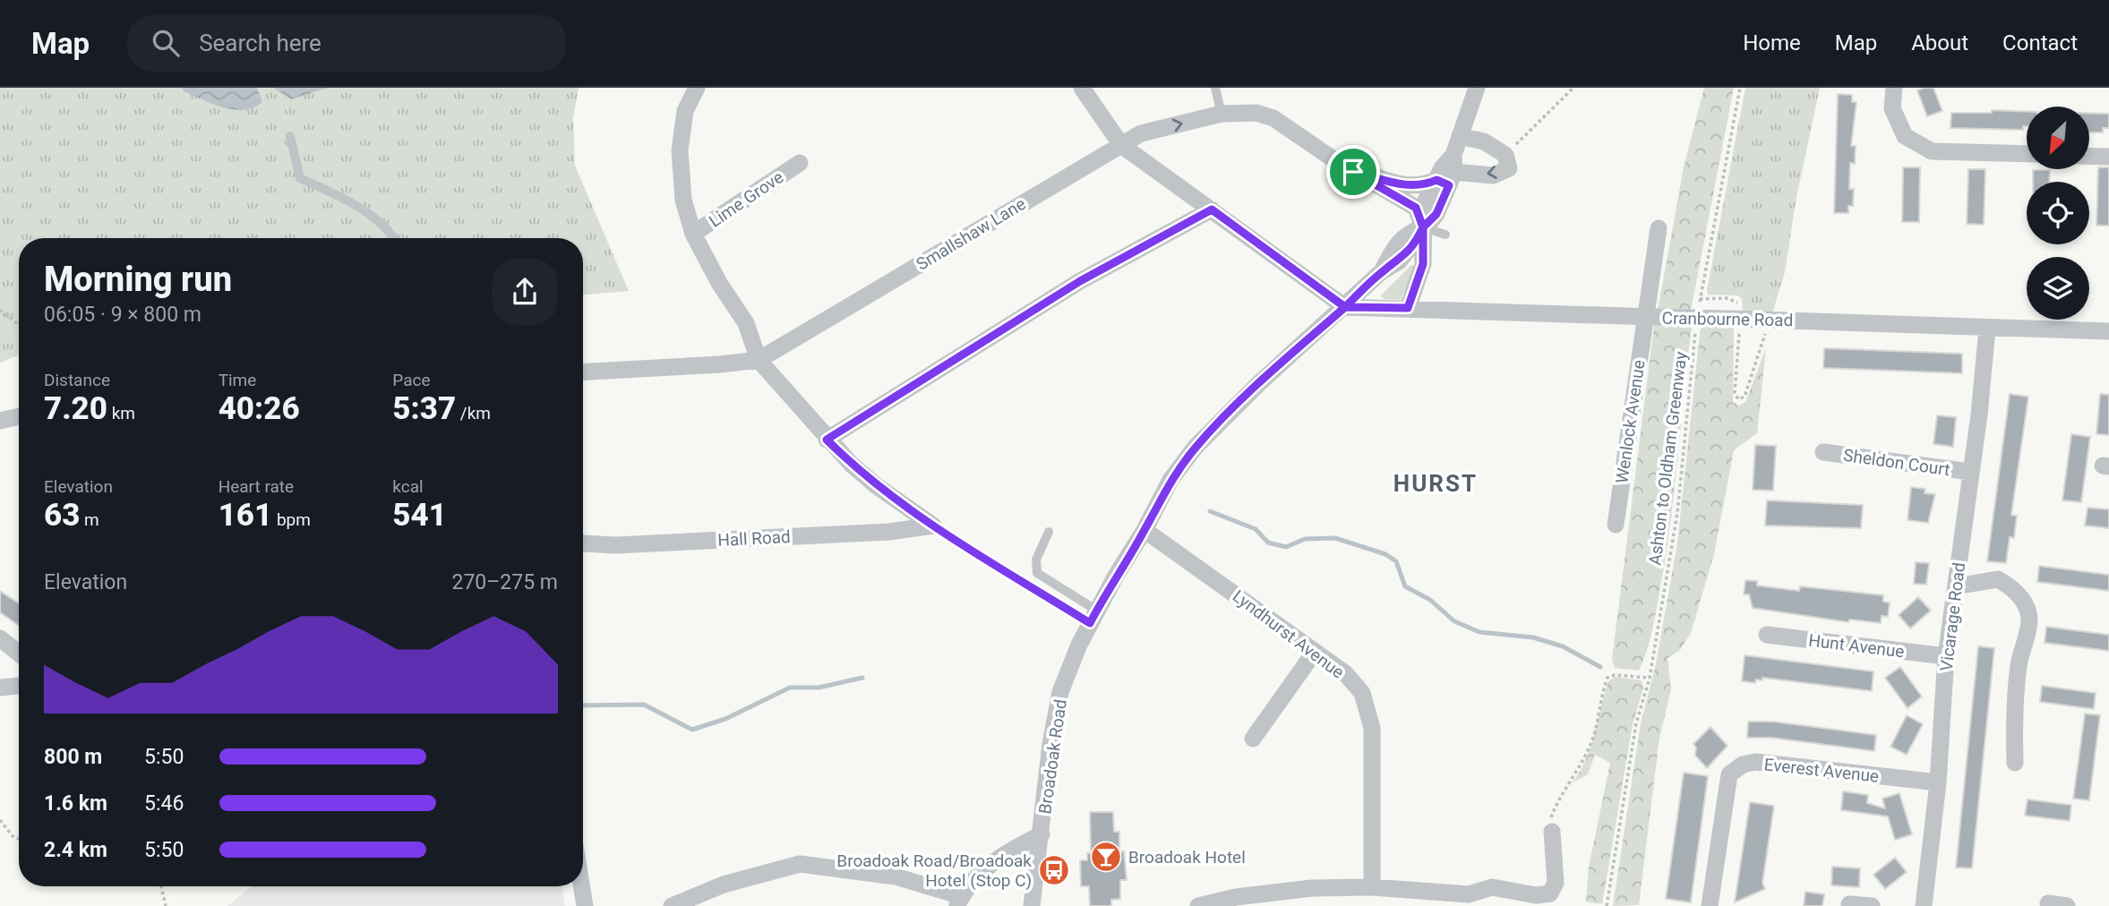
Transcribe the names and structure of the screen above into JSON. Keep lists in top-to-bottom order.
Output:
{
  "streets": {
    "street": [
      "Lime Grove",
      "Smallshaw Lane",
      "Cranbourne Road",
      "Wenlock Avenue",
      "Sheldon Court",
      "Hall Road",
      "Vicarage Road",
      "Lyndhurst Avenue",
      "Hunt Avenue",
      "Broadoak Road",
      "Everest Avenue"
    ],
    "path": ["Ashton to Oldham Greenway"]
  },
  "crossings": [
    ["Smallshaw Lane", "Broadoak Road"],
    ["Cranbourne Road", "Wenlock Avenue"],
    ["Cranbourne Road", "Vicarage Road"],
    ["Cranbourne Road", "Broadoak Road"],
    ["Sheldon Court", "Vicarage Road"],
    ["Vicarage Road", "Hunt Avenue"],
    ["Vicarage Road", "Everest Avenue"],
    ["Lyndhurst Avenue", "Broadoak Road"]
  ],
  "districts": ["HURST"],
  "places": {
    "bar": ["Broadoak Hotel"],
    "bus stop": ["Broadoak Road/Broadoak Hotel (Stop C)"]
  },
  "north": "bottom left",
  "page": {
    "header": "Map",
    "search": "Search here",
    "nav": [
      "Home",
      "Map",
      "About",
      "Contact"
    ],
    "heading": ["Morning run", "06:05 · 9 × 800 m"],
    "stats": [
      ["Distance", "7.20 km"],
      ["Time", "40:26"],
      ["Pace", "5:37 /km"],
      ["Elevation", "63 m"],
      ["Heart rate", "161 bpm"],
      ["kcal", "541"]
    ],
    "chart": ["Elevation", "270–275 m"],
    "list": [
      {
        "name": "800 m",
        "note": "5:50"
      },
      {
        "name": "1.6 km",
        "note": "5:46"
      },
      {
        "name": "2.4 km",
        "note": "5:50"
      }
    ]
  }
}
